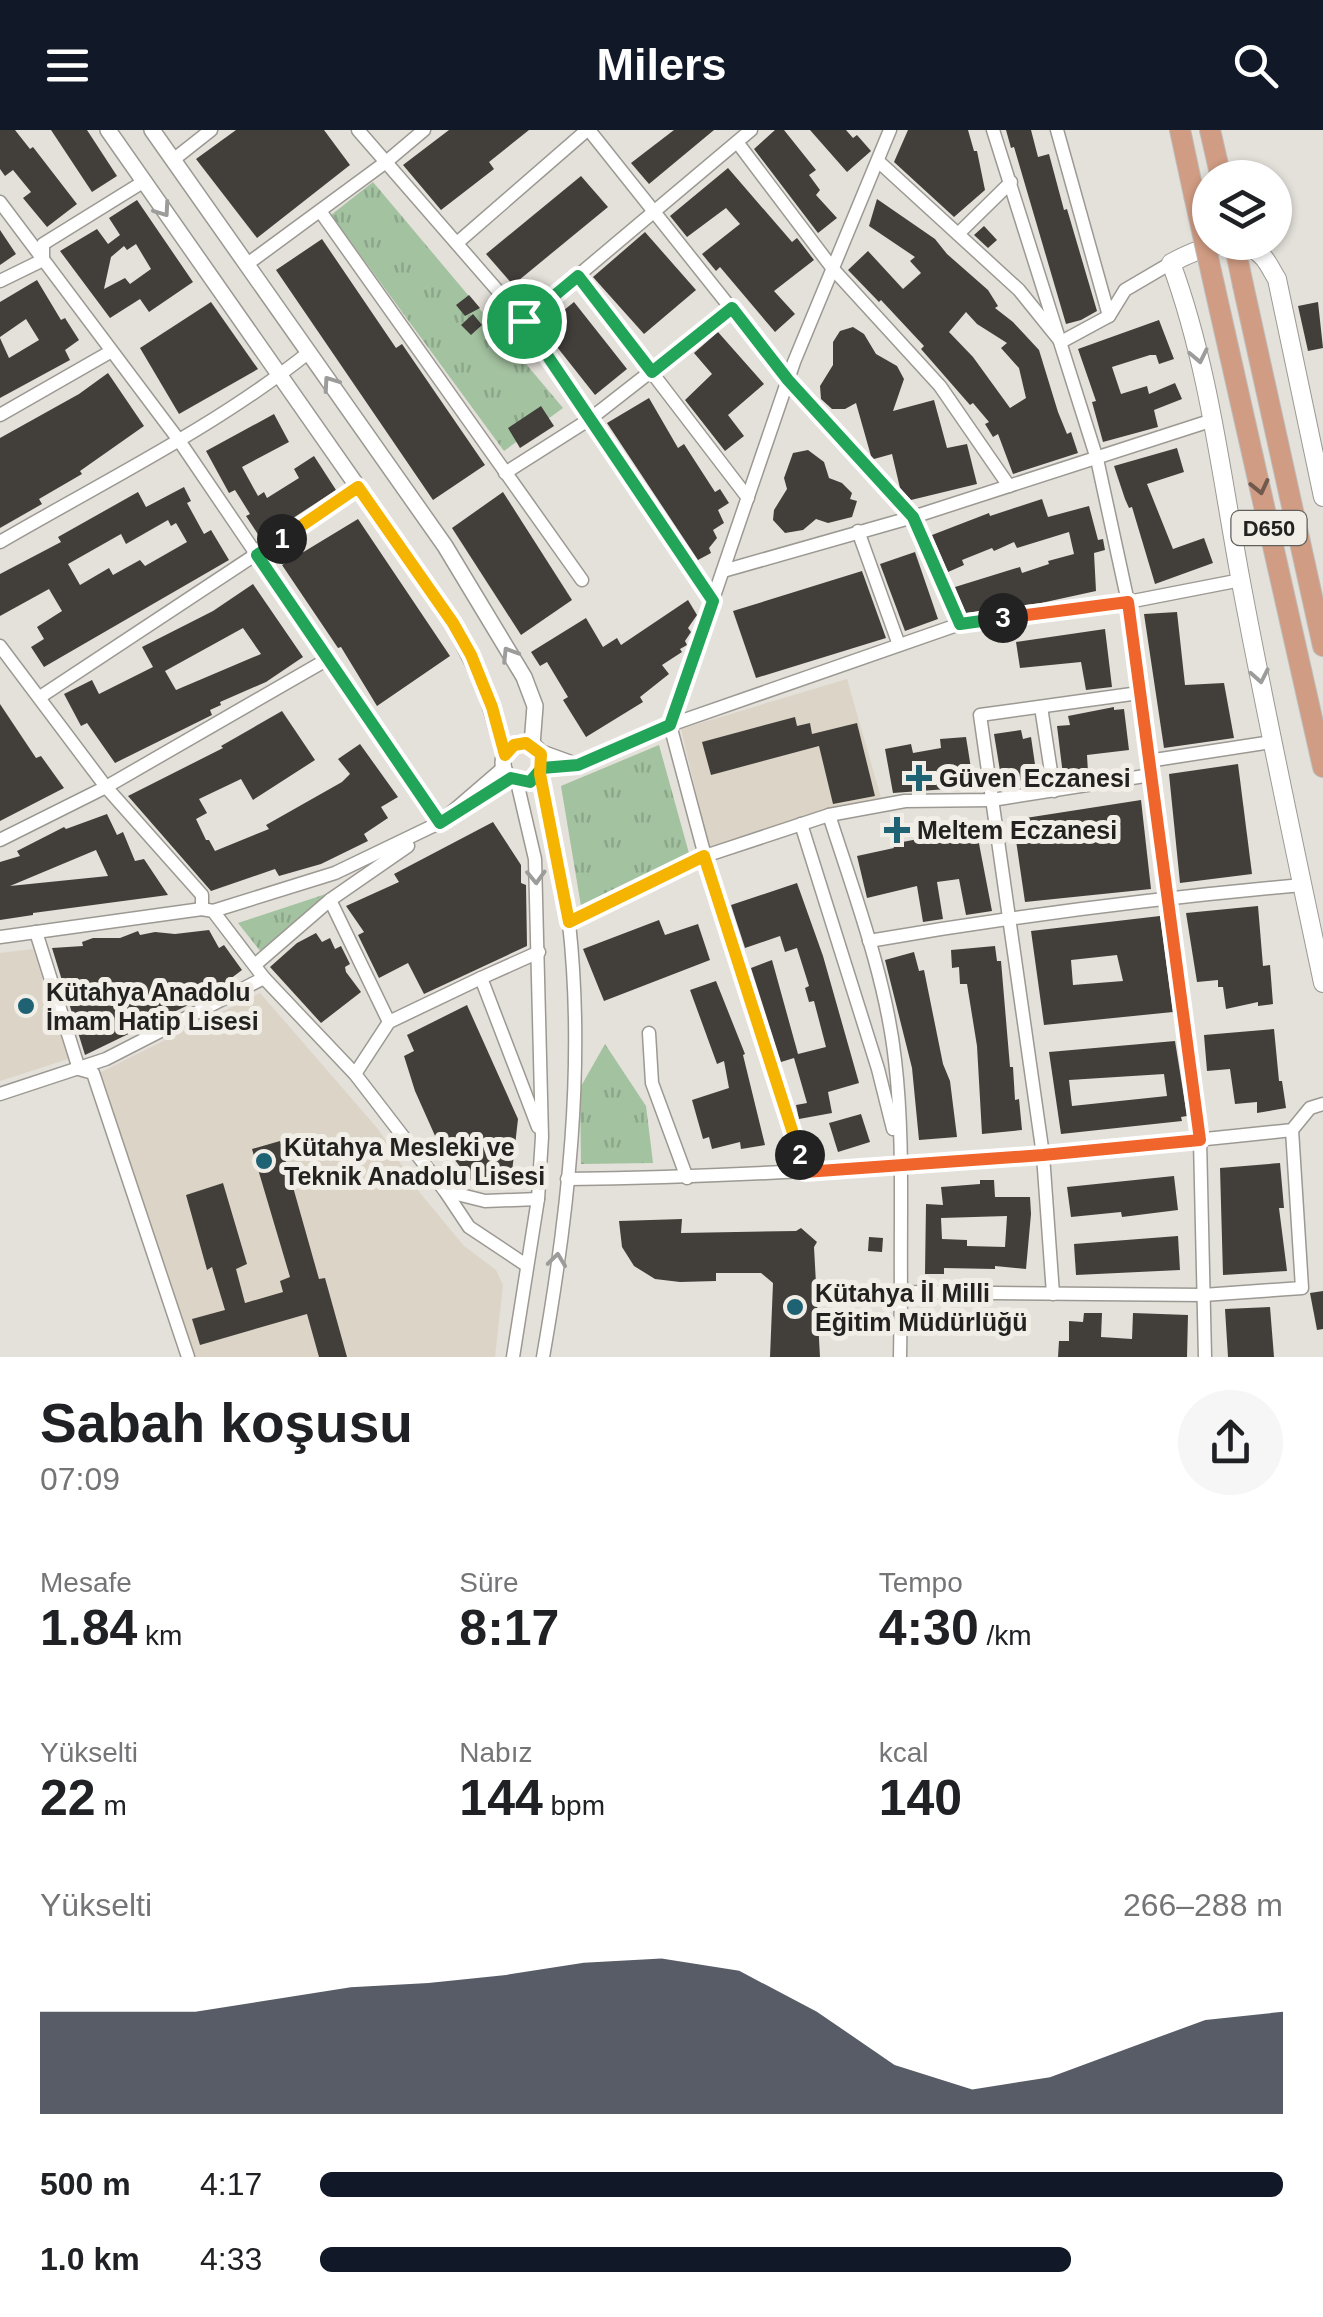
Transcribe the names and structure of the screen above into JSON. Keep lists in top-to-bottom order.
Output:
{
  "streets": {
    "highway": ["D650"]
  },
  "places": {
    "health": ["Güven Eczanesi", "Meltem Eczanesi"],
    "other": ["Kütahya Anadolu İmam Hatip Lisesi", "Kütahya Mesleki ve Teknik Anadolu Lisesi", "Kütahya İl Milli Eğitim Müdürlüğü"]
  },
  "page": {
    "header": "Milers",
    "pins": ["1", "3", "2"],
    "heading": ["Sabah koşusu", "07:09"],
    "stats": [
      ["Mesafe", "1.84 km"],
      ["Süre", "8:17"],
      ["Tempo", "4:30 /km"],
      ["Yükselti", "22 m"],
      ["Nabız", "144 bpm"],
      ["kcal", "140"]
    ],
    "chart": ["Yükselti", "266–288 m"],
    "list": [
      {
        "name": "500 m",
        "note": "4:17"
      },
      {
        "name": "1.0 km",
        "note": "4:33"
      }
    ]
  }
}
